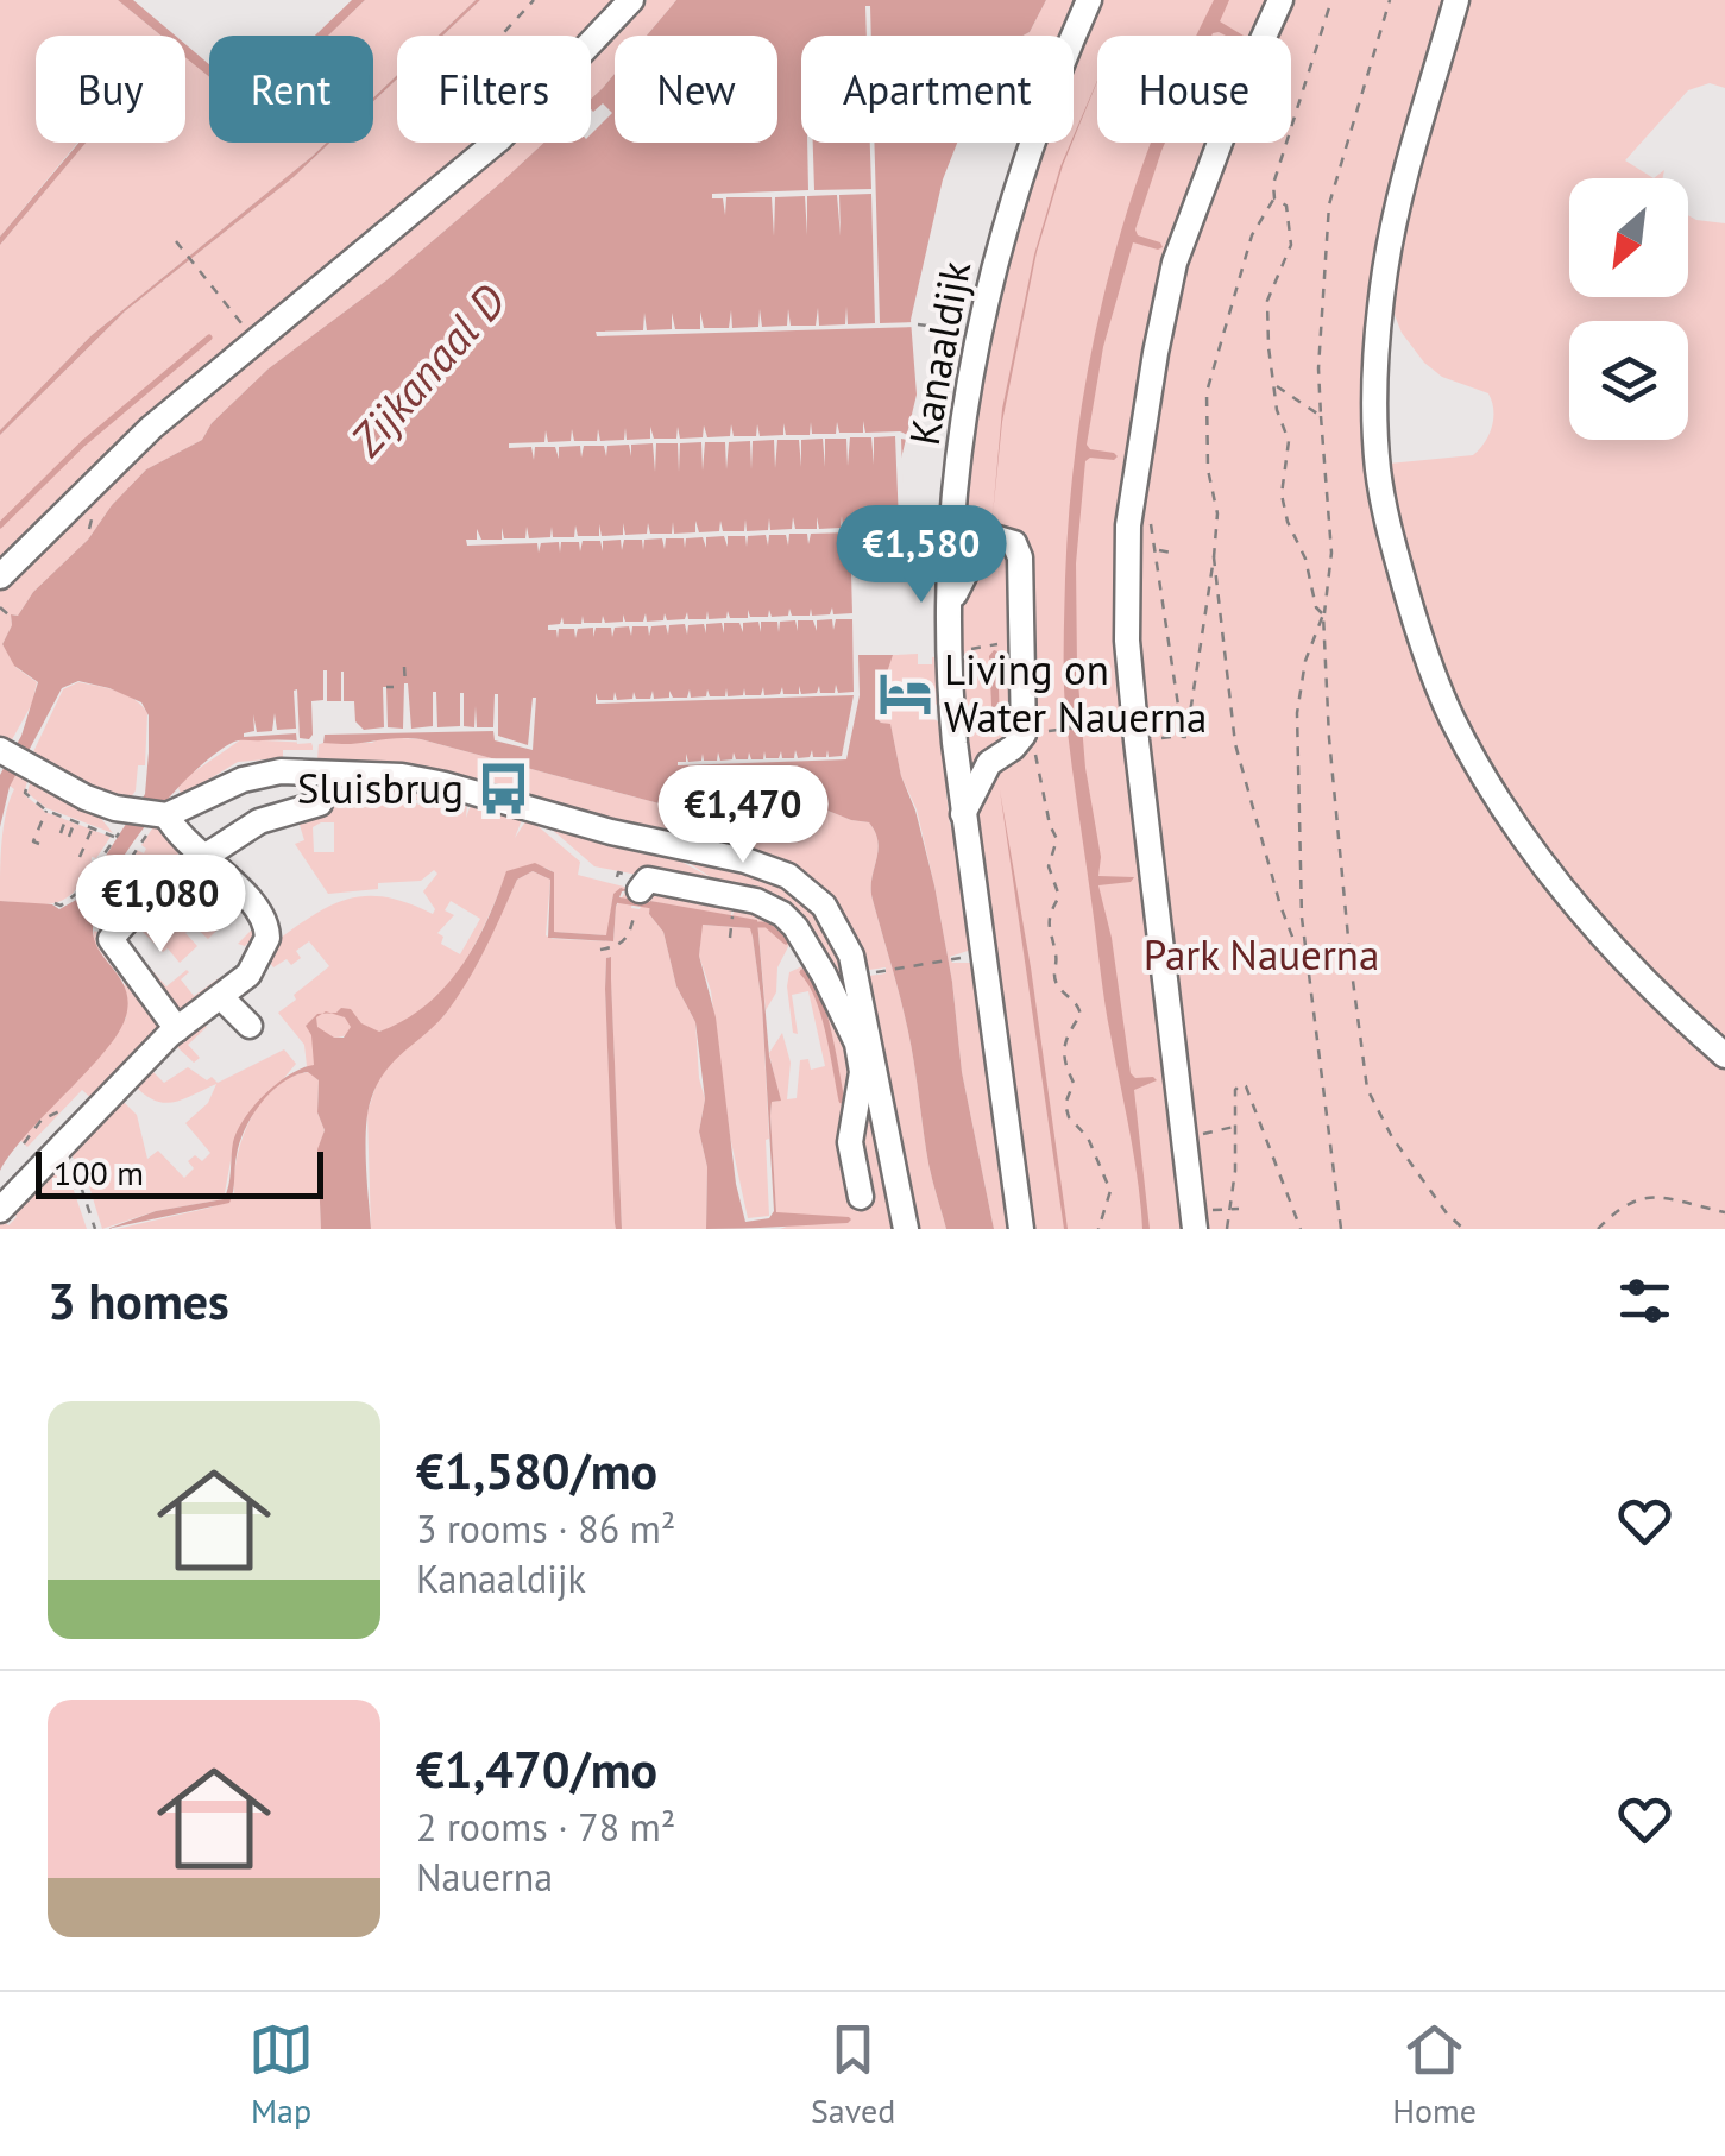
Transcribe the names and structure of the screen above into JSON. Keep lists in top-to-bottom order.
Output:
{
  "streets": {
    "street": ["Kanaaldijk"]
  },
  "water": ["Zijkanaal D"],
  "parks": ["Park Nauerna"],
  "places": {
    "hotel": ["Living on Water Nauerna"],
    "bus stop": ["Sluisbrug"]
  },
  "scale_bar": "100 m",
  "north": "bottom left",
  "page": {
    "chip": [
      "Buy",
      "Rent",
      "Filters",
      "New",
      "Apartment",
      "House"
    ],
    "price": ["€1,580", "€1,470", "€1,080"],
    "scale": "100 m",
    "heading": "3 homes",
    "list": [
      {
        "name": "€1,580/mo",
        "note": "3 rooms · 86 m² · Kanaaldijk"
      },
      {
        "name": "€1,470/mo",
        "note": "2 rooms · 78 m² · Nauerna"
      }
    ],
    "tabs": ["Map", "Saved", "Home"]
  }
}
